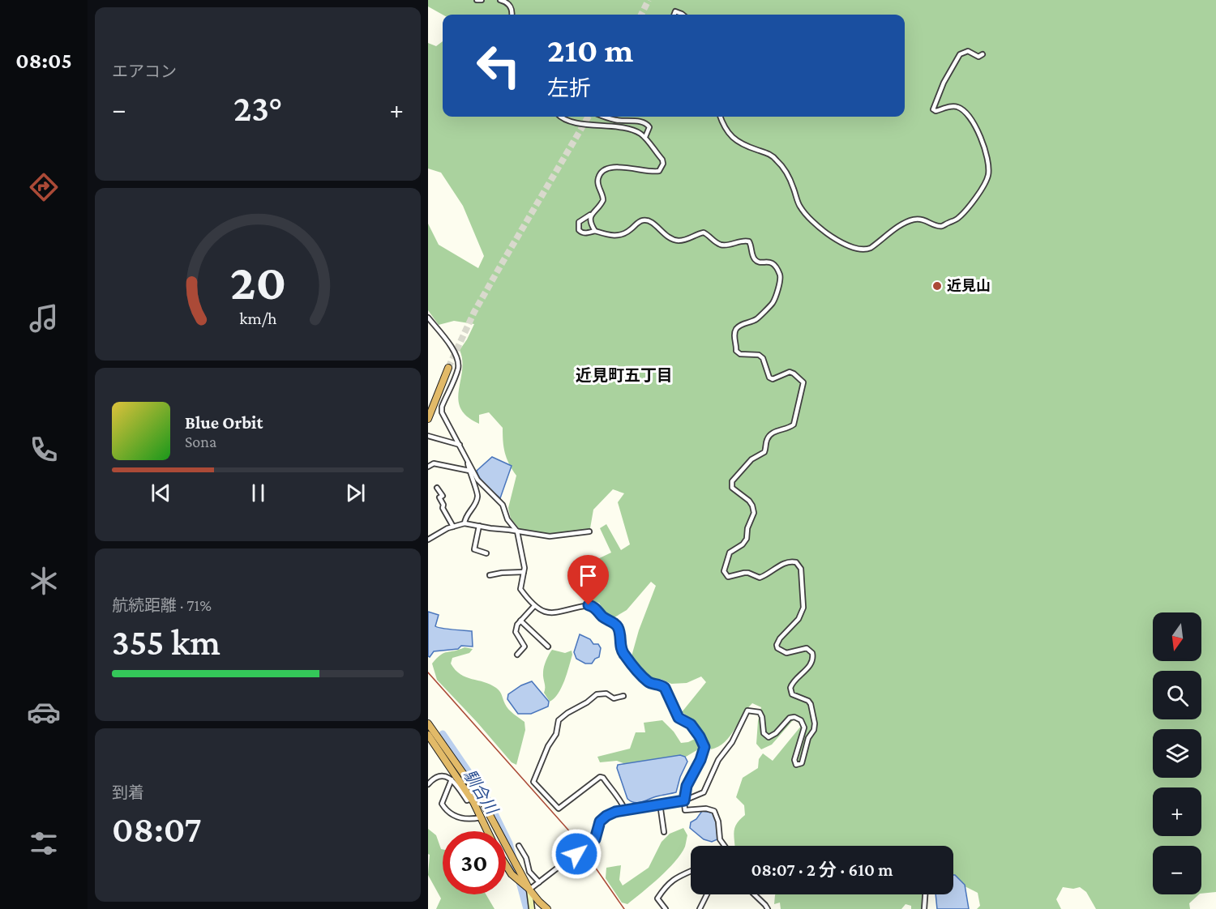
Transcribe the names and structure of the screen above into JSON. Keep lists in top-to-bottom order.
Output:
{
  "districts": ["近見町五丁目"],
  "water": ["馴合川"],
  "places": ["近見山"],
  "north": "bottom",
  "page": {
    "tabs": "08:05",
    "tile": [
      "エアコン",
      ["航続距離 · 71%", "355 km"],
      ["到着", "08:07"]
    ],
    "turn": ["210 m", "左折"],
    "heat": ["−", "23°", "+"],
    "song": ["Blue Orbit", "Sona"],
    "map_buttons": ["+", "−"],
    "limit": "30",
    "trip": "08:07 · 2 分 · 610 m",
    "gauge": ["20", "km/h"]
  }
}
